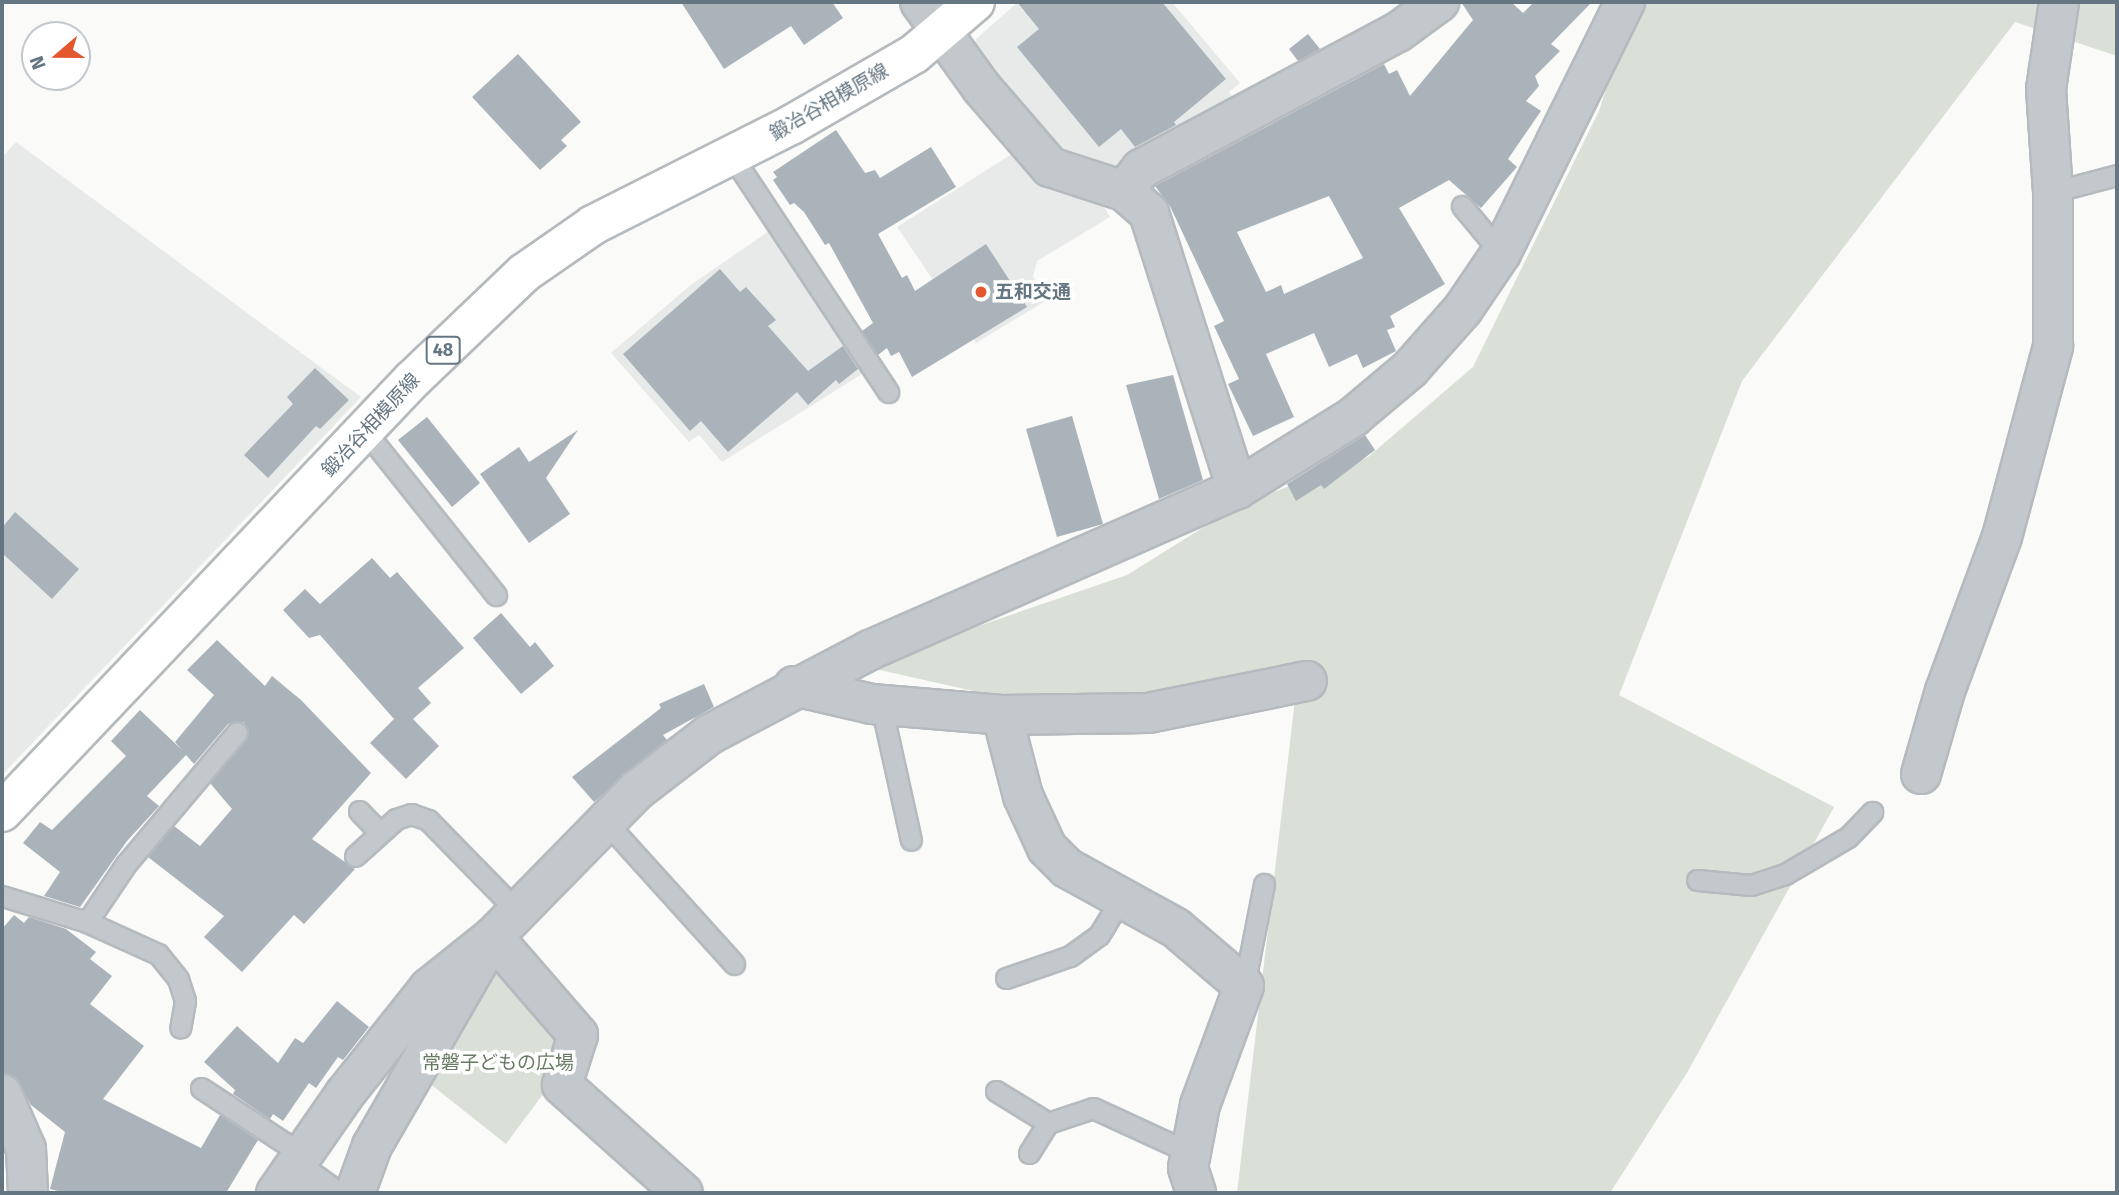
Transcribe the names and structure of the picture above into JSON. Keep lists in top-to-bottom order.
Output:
{
  "streets": {
    "main road": ["鍛冶谷相模原線", "48"]
  },
  "parks": ["常磐子どもの広場"],
  "places": ["五和交通"],
  "north": "left"
}
